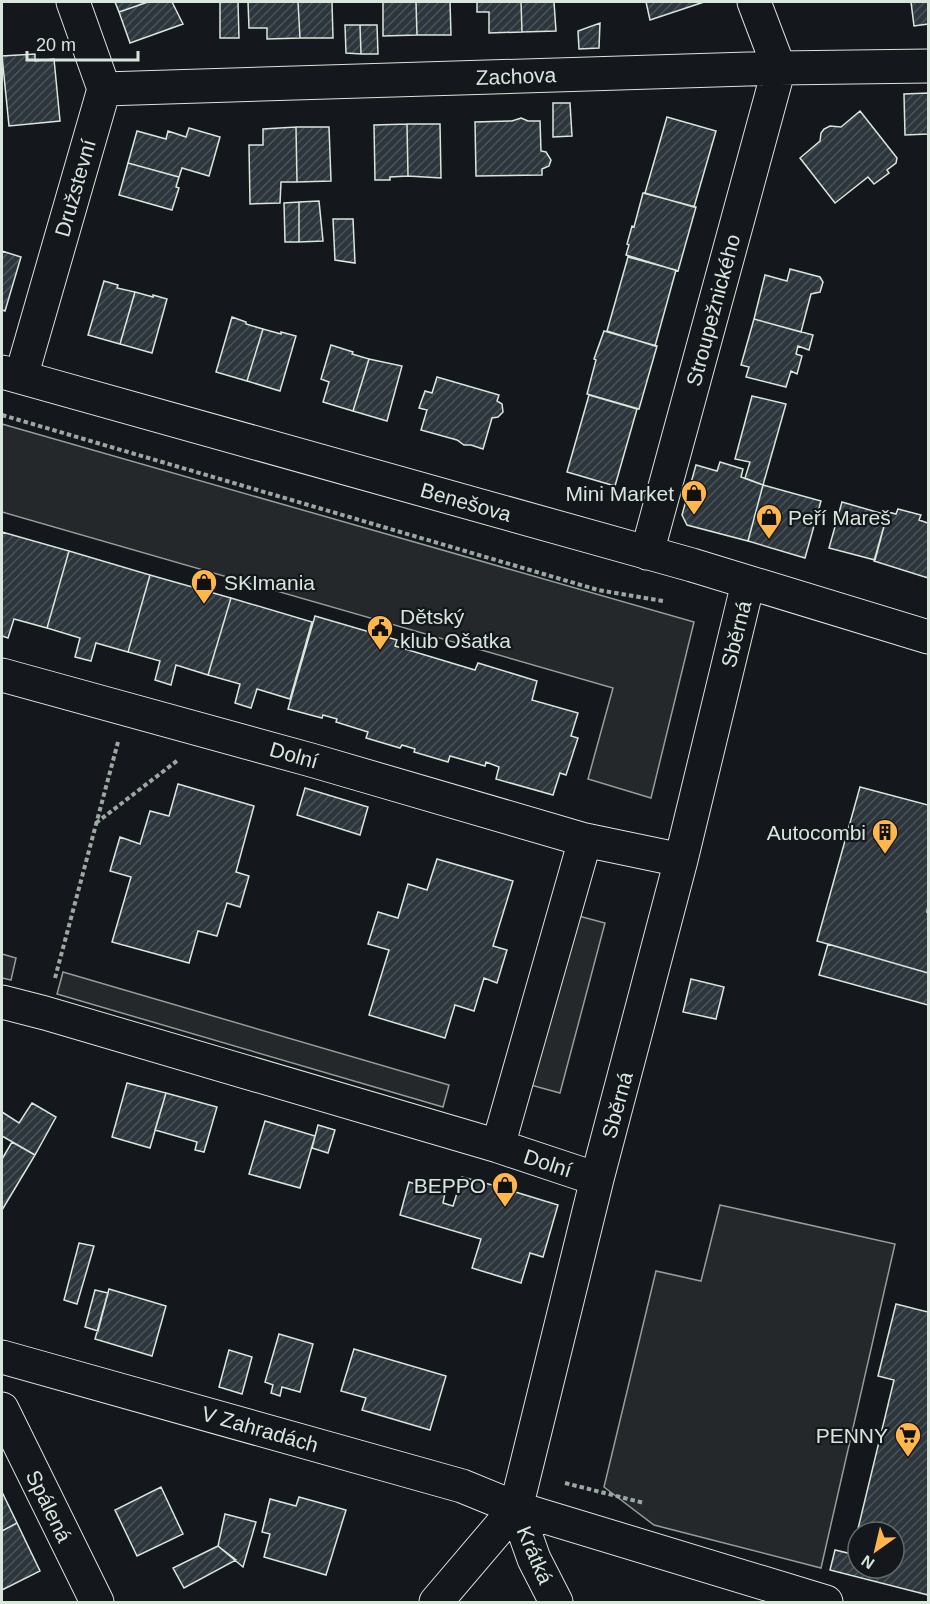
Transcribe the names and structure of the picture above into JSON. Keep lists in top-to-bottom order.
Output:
{
  "streets": {
    "street": [
      "Zachova",
      "Družstevní",
      "Stroupežnického",
      "Benešova",
      "Sběrná",
      "Dolní",
      "V Zahradách",
      "Spálená",
      "Krátká"
    ]
  },
  "crossings": [
    ["Zachova", "Družstevní"],
    ["Zachova", "Stroupežnického"],
    ["Družstevní", "Benešova"],
    ["Stroupežnického", "Benešova"],
    ["Benešova", "Sběrná"],
    ["Sběrná", "Dolní"],
    ["Sběrná", "V Zahradách"],
    ["Sběrná", "Krátká"],
    ["V Zahradách", "Krátká"]
  ],
  "places": {
    "shop": [
      "Mini Market",
      "Peří Mareš",
      "SKImania",
      "BEPPO"
    ],
    "public building": ["Dětský klub Ošatka"],
    "building": ["Autocombi"],
    "supermarket": ["PENNY"]
  },
  "scale_bar": "20 m",
  "north": "bottom left"
}
